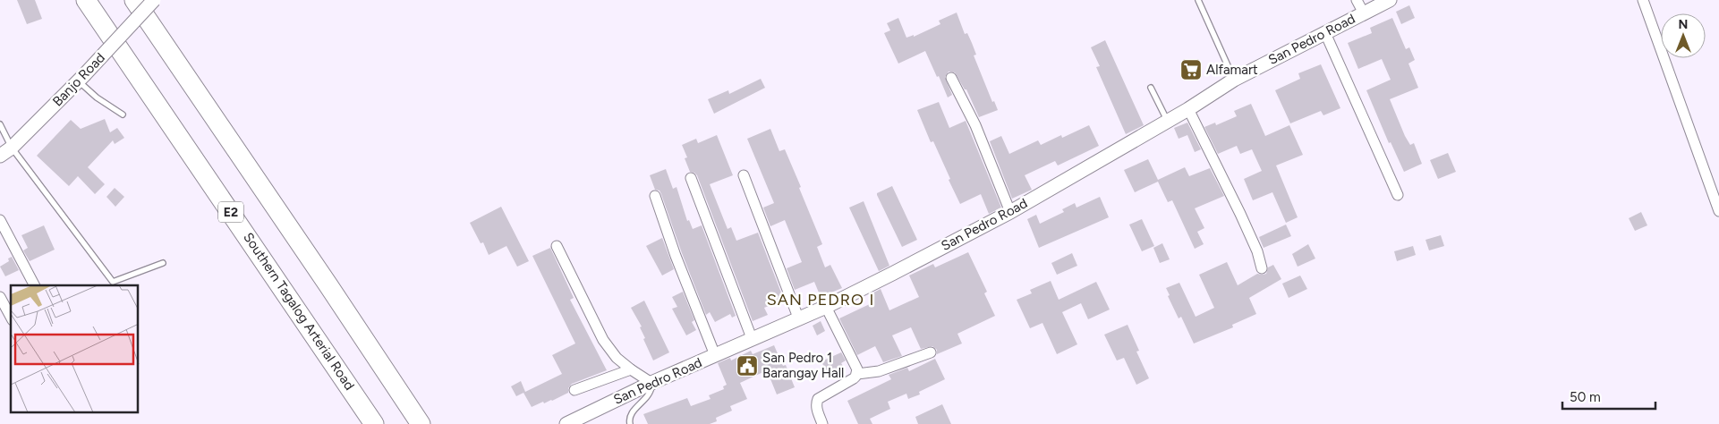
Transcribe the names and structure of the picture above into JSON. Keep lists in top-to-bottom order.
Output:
{
  "streets": {
    "highway": ["E2", "Southern Tagalog Arterial Road"],
    "street": ["San Pedro Road", "Banjo Road"]
  },
  "districts": ["SAN PEDRO I"],
  "places": {
    "supermarket": ["Alfamart"],
    "public building": ["San Pedro 1 Barangay Hall"]
  },
  "scale_bar": "50 m",
  "north": "top"
}
